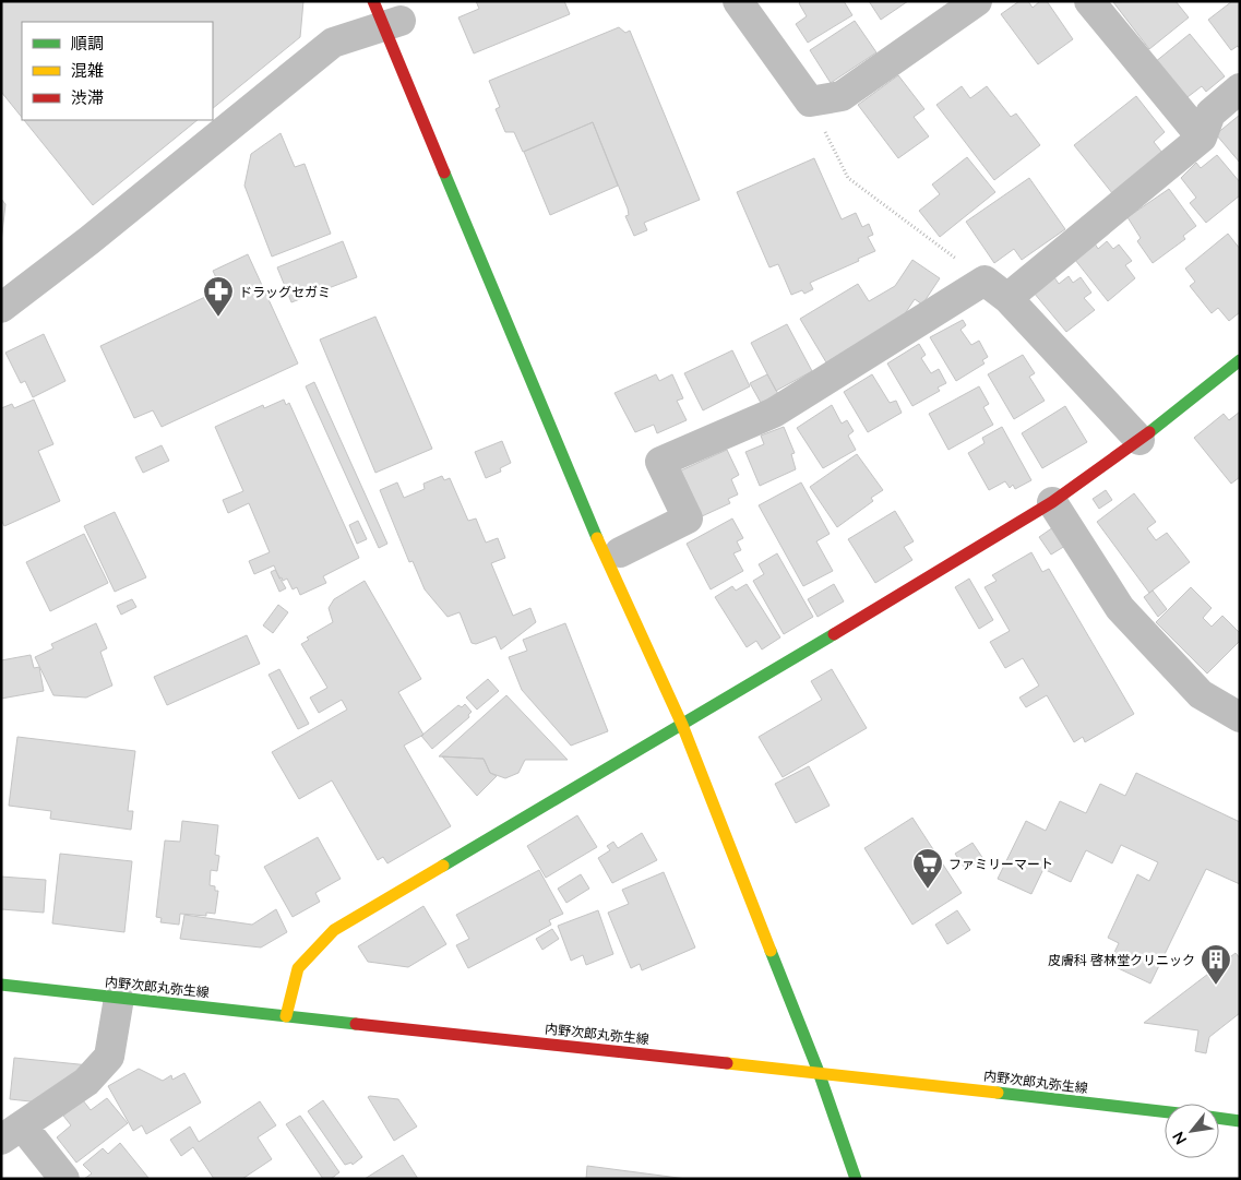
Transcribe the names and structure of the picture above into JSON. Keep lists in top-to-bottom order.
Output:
{
  "streets": {
    "street": ["内野次郎丸弥生線"]
  },
  "places": {
    "pharmacy": ["ドラッグセガミ"],
    "supermarket": ["ファミリーマート"],
    "building": ["皮膚科 啓林堂クリニック"]
  },
  "legend": ["順調", "混雑", "渋滞"],
  "north": "bottom left"
}
